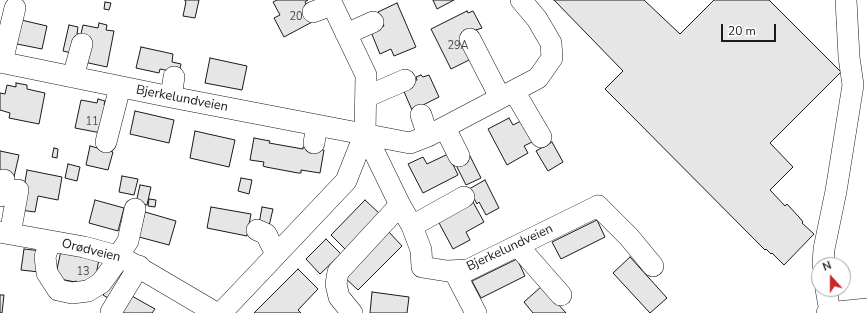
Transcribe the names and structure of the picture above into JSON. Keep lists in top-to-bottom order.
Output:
{
  "streets": {
    "street": ["Bjerkelundveien", "Orødveien"]
  },
  "house_numbers": [
    "20",
    "29A",
    "11",
    "13"
  ],
  "scale_bar": "20 m",
  "north": "top"
}
